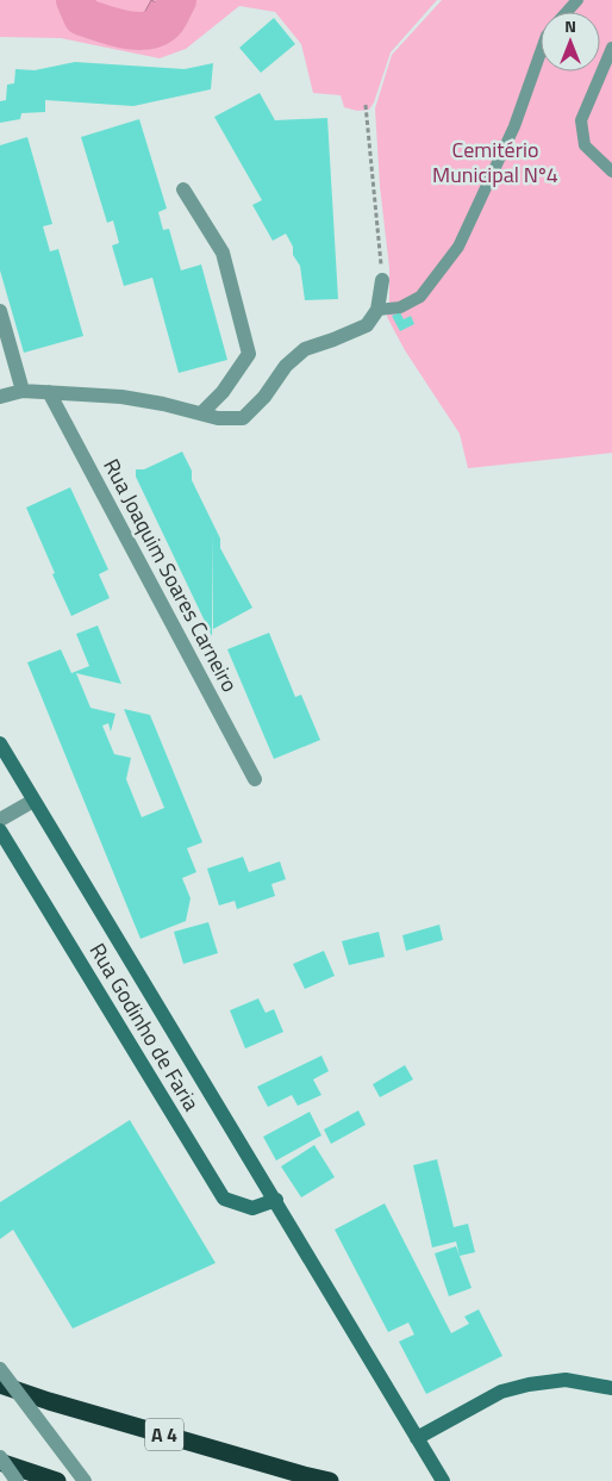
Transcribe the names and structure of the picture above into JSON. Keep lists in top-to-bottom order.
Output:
{
  "streets": {
    "highway": ["A 4"],
    "main road": ["Rua Godinho de Faria"],
    "street": ["Rua Joaquim Soares Carneiro"]
  },
  "parks": ["Cemitério Municipal Nº4"],
  "north": "top"
}
